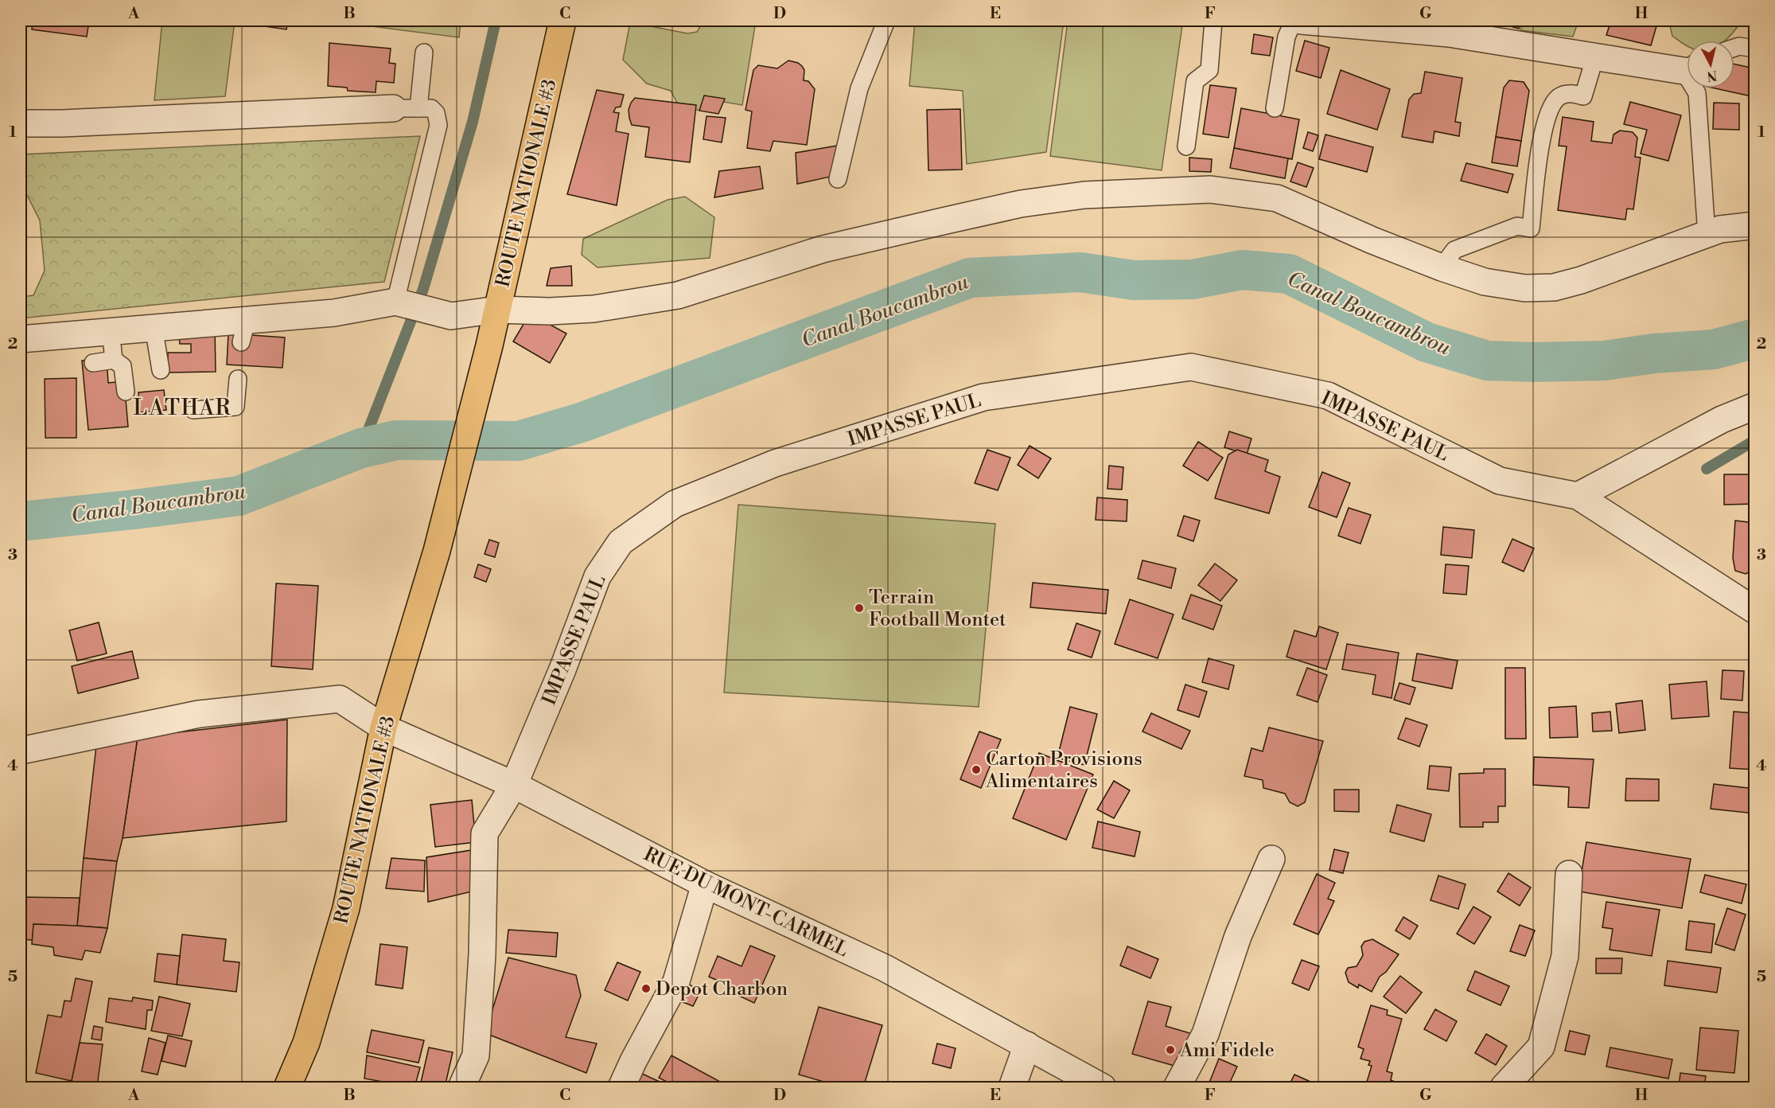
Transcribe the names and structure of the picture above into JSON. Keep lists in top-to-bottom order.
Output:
{
  "streets": {
    "main road": ["ROUTE NATIONALE #3"],
    "street": ["IMPASSE PAUL", "RUE DU MONT-CARMEL"]
  },
  "crossings": [
    ["ROUTE NATIONALE #3", "RUE DU MONT-CARMEL"],
    ["IMPASSE PAUL", "RUE DU MONT-CARMEL"]
  ],
  "districts": ["LATHAR"],
  "water": ["Canal Boucambrou"],
  "places": [
    "Terrain Football Montet",
    "Carton Provisions Alimentaires",
    "Depot Charbon",
    "Ami Fidele"
  ],
  "north": "bottom",
  "grid": {
    "columns": [
      "A",
      "B",
      "C",
      "D",
      "E",
      "F",
      "G",
      "H"
    ],
    "rows": [
      "1",
      "2",
      "3",
      "4",
      "5"
    ]
  }
}
